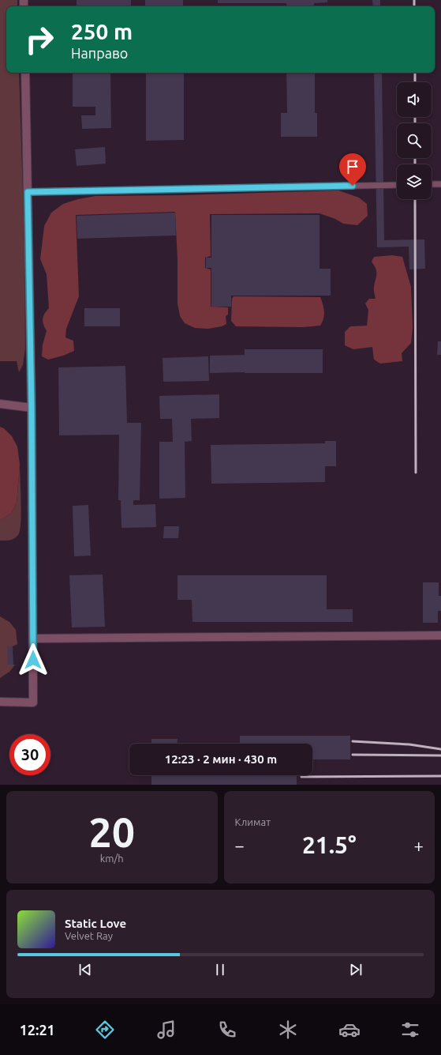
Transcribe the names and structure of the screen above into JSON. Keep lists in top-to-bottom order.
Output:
{
  "page": {
    "turn": ["250 m", "Направо"],
    "limit": "30",
    "trip": "12:23 · 2 мин · 430 m",
    "tile": [
      ["20", "km/h"],
      "Климат"
    ],
    "heat": ["−", "21.5°", "+"],
    "song": ["Static Love", "Velvet Ray"],
    "tabs": "12:21"
  }
}
